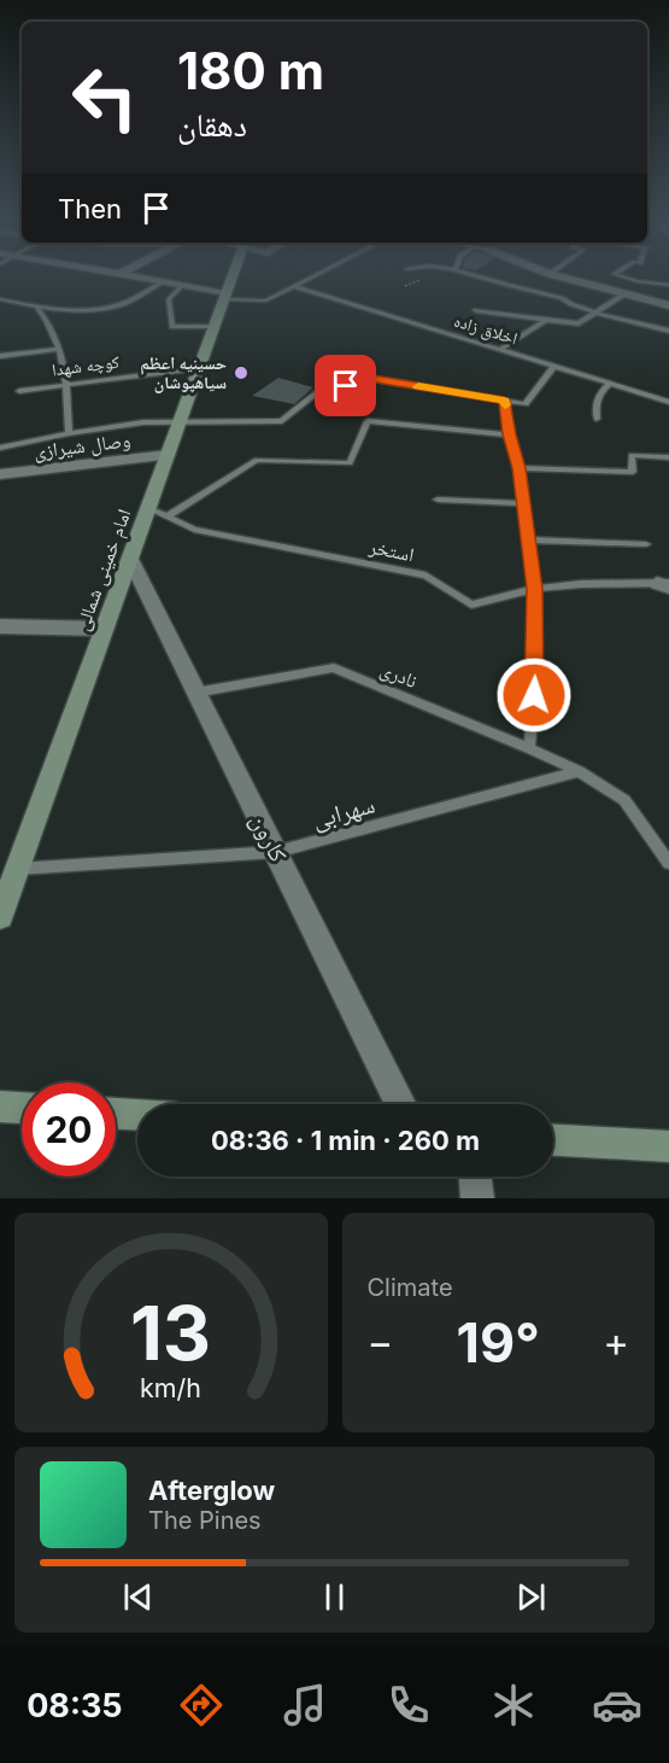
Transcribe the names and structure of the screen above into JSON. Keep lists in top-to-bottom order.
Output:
{
  "streets": {
    "main road": ["امام خمینی شمالی"],
    "street": ["وصال شیرازی", "کارون"],
    "lane": [
      "اخلاق زاده",
      "کوچه شهدا",
      "استخر",
      "نادری",
      "سهرابی"
    ]
  },
  "crossings": [
    ["کوچه شهدا", "امام خمینی شمالی"],
    ["وصال شیرازی", "امام خمینی شمالی"],
    ["استخر", "امام خمینی شمالی"],
    ["امام خمینی شمالی", "سهرابی"],
    ["امام خمینی شمالی", "کارون"],
    ["نادری", "سهرابی"],
    ["نادری", "کارون"],
    ["سهرابی", "کارون"]
  ],
  "places": ["حسینیه اعظم سیاهپوشان"],
  "page": {
    "turn": ["180 m", "دهقان"],
    "then": "Then",
    "limit": "20",
    "trip": "08:36 · 1 min · 260 m",
    "tile": "Climate",
    "heat": ["−", "19°", "+"],
    "song": ["Afterglow", "The Pines"],
    "tabs": "08:35",
    "gauge": ["13", "km/h"]
  }
}
